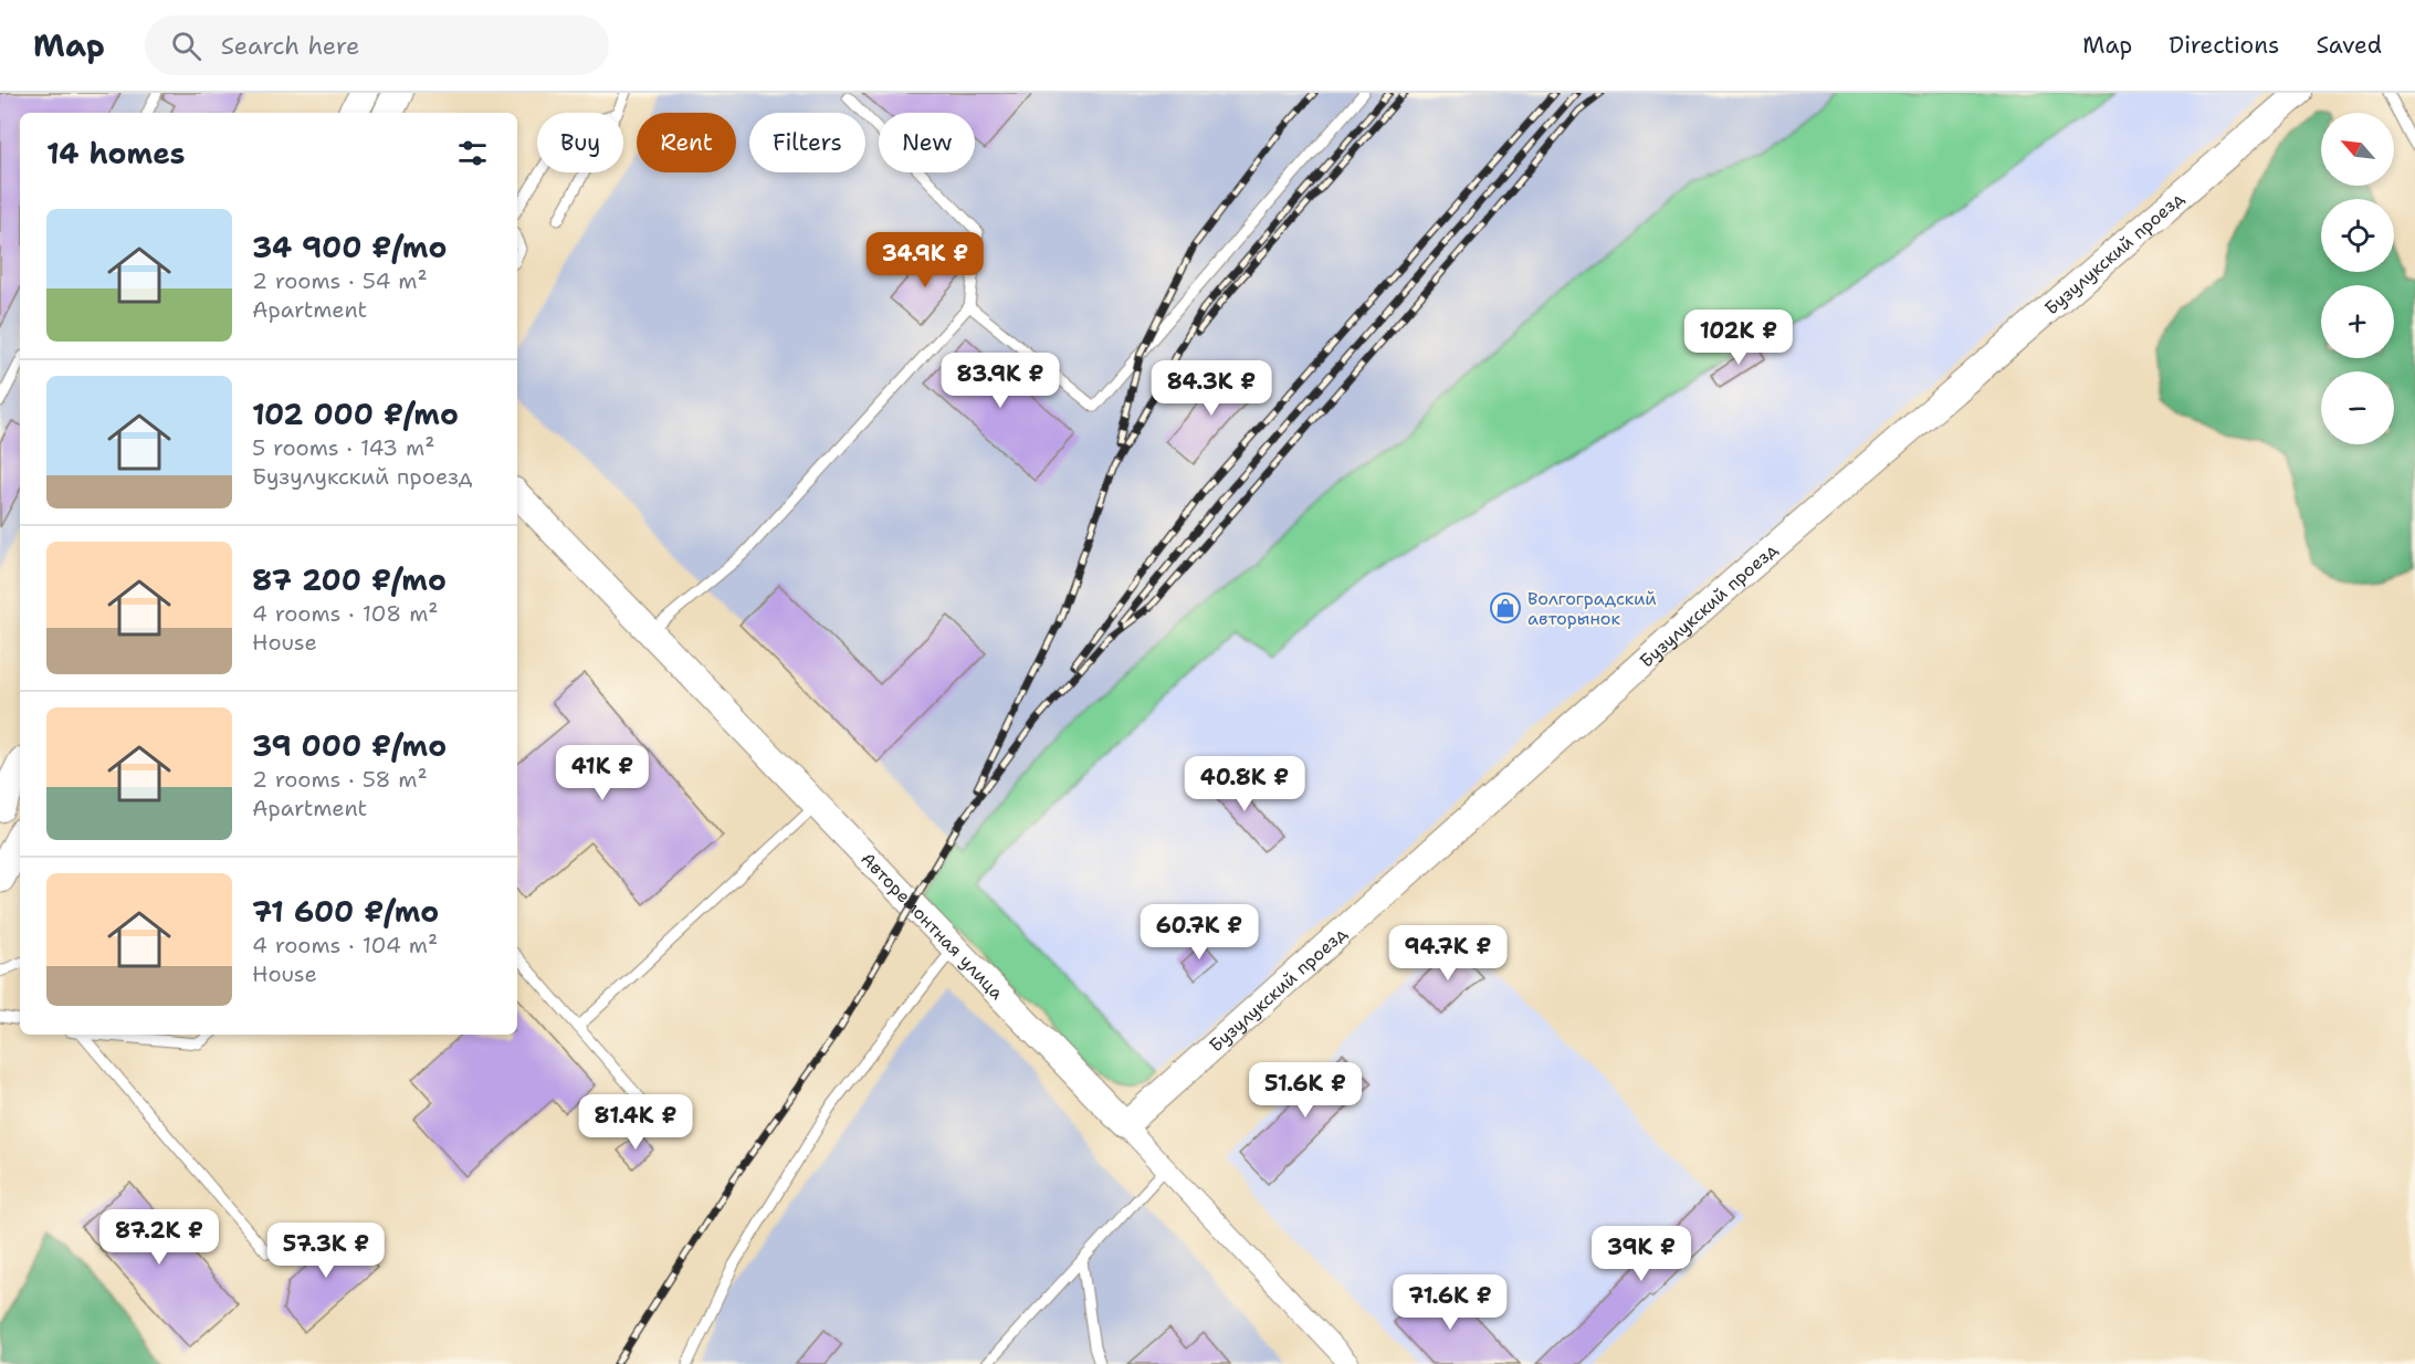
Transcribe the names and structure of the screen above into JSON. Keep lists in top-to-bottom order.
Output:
{
  "streets": {
    "main road": ["Бузулукский проезд", "Авторемонтная улица"]
  },
  "crossings": [
    ["Бузулукский проезд", "Авторемонтная улица"]
  ],
  "places": {
    "shop": ["Волгоградский авторынок"]
  },
  "north": "top left",
  "page": {
    "header": "Map",
    "search": "Search here",
    "nav": ["Map", "Directions", "Saved"],
    "map_buttons": ["+", "−"],
    "chip": [
      "Buy",
      "Rent",
      "Filters",
      "New"
    ],
    "heading": "14 homes",
    "list": [
      {
        "name": "34 900 ₽/mo",
        "note": "2 rooms · 54 m² · Apartment"
      },
      {
        "name": "102 000 ₽/mo",
        "note": "5 rooms · 143 m² · Бузулукский проезд"
      },
      {
        "name": "87 200 ₽/mo",
        "note": "4 rooms · 108 m² · House"
      },
      {
        "name": "39 000 ₽/mo",
        "note": "2 rooms · 58 m² · Apartment"
      },
      {
        "name": "71 600 ₽/mo",
        "note": "4 rooms · 104 m² · House"
      }
    ],
    "price": [
      "34.9K ₽",
      "102K ₽",
      "83.9K ₽",
      "84.3K ₽",
      "41K ₽",
      "40.8K ₽",
      "60.7K ₽",
      "94.7K ₽",
      "51.6K ₽",
      "81.4K ₽",
      "87.2K ₽",
      "57.3K ₽",
      "39K ₽",
      "71.6K ₽"
    ]
  }
}
